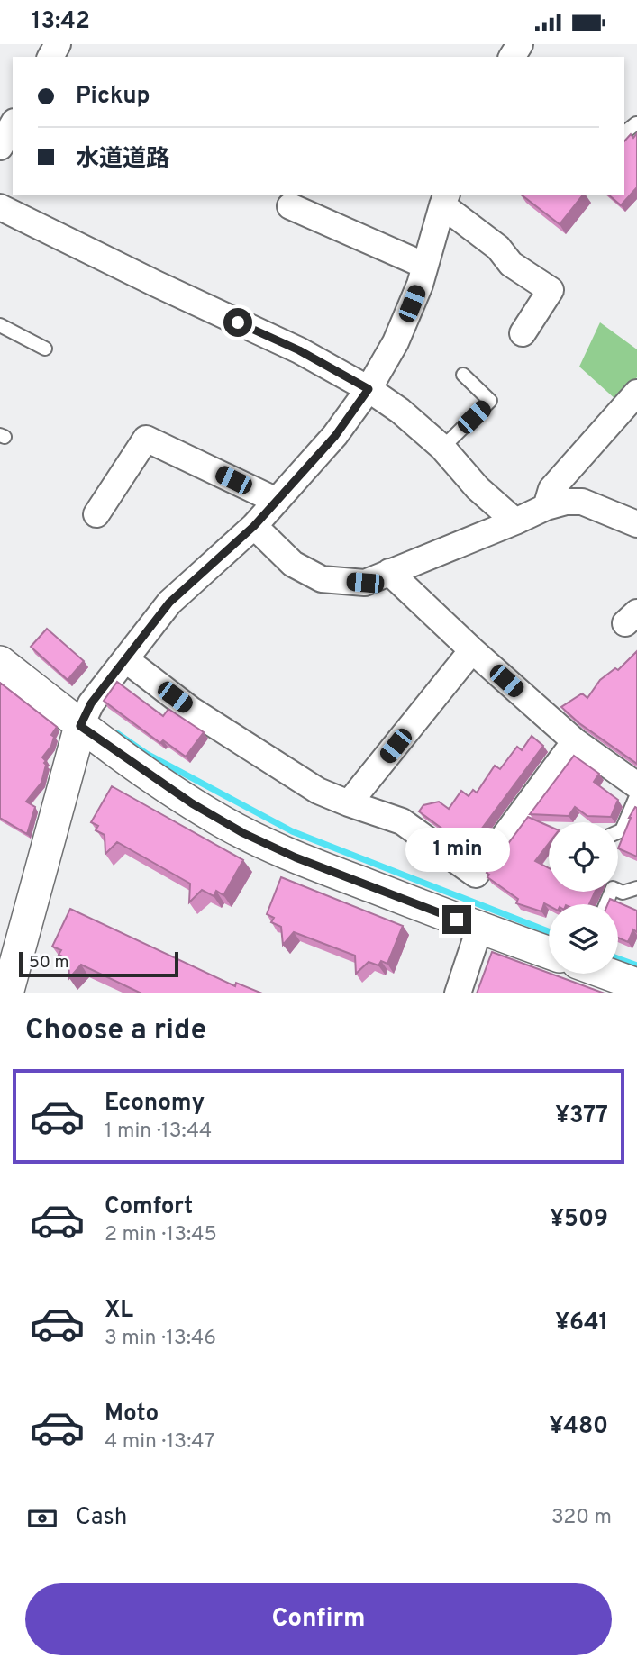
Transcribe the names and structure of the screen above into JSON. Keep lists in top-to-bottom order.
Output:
{
  "scale_bar": "50 m",
  "page": {
    "status": "13:42",
    "banner": ["Pickup", "水道道路"],
    "bubble": "1 min",
    "scale": "50 m",
    "heading": "Choose a ride",
    "list": [
      {
        "name": "Economy",
        "note": "1 min · 13:44",
        "value": "¥377"
      },
      {
        "name": "Comfort",
        "note": "2 min · 13:45",
        "value": "¥509"
      },
      {
        "name": "XL",
        "note": "3 min · 13:46",
        "value": "¥641"
      },
      {
        "name": "Moto",
        "note": "4 min · 13:47",
        "value": "¥480"
      }
    ],
    "pay": ["Cash", "320 m"],
    "buttons": "Confirm"
  }
}
